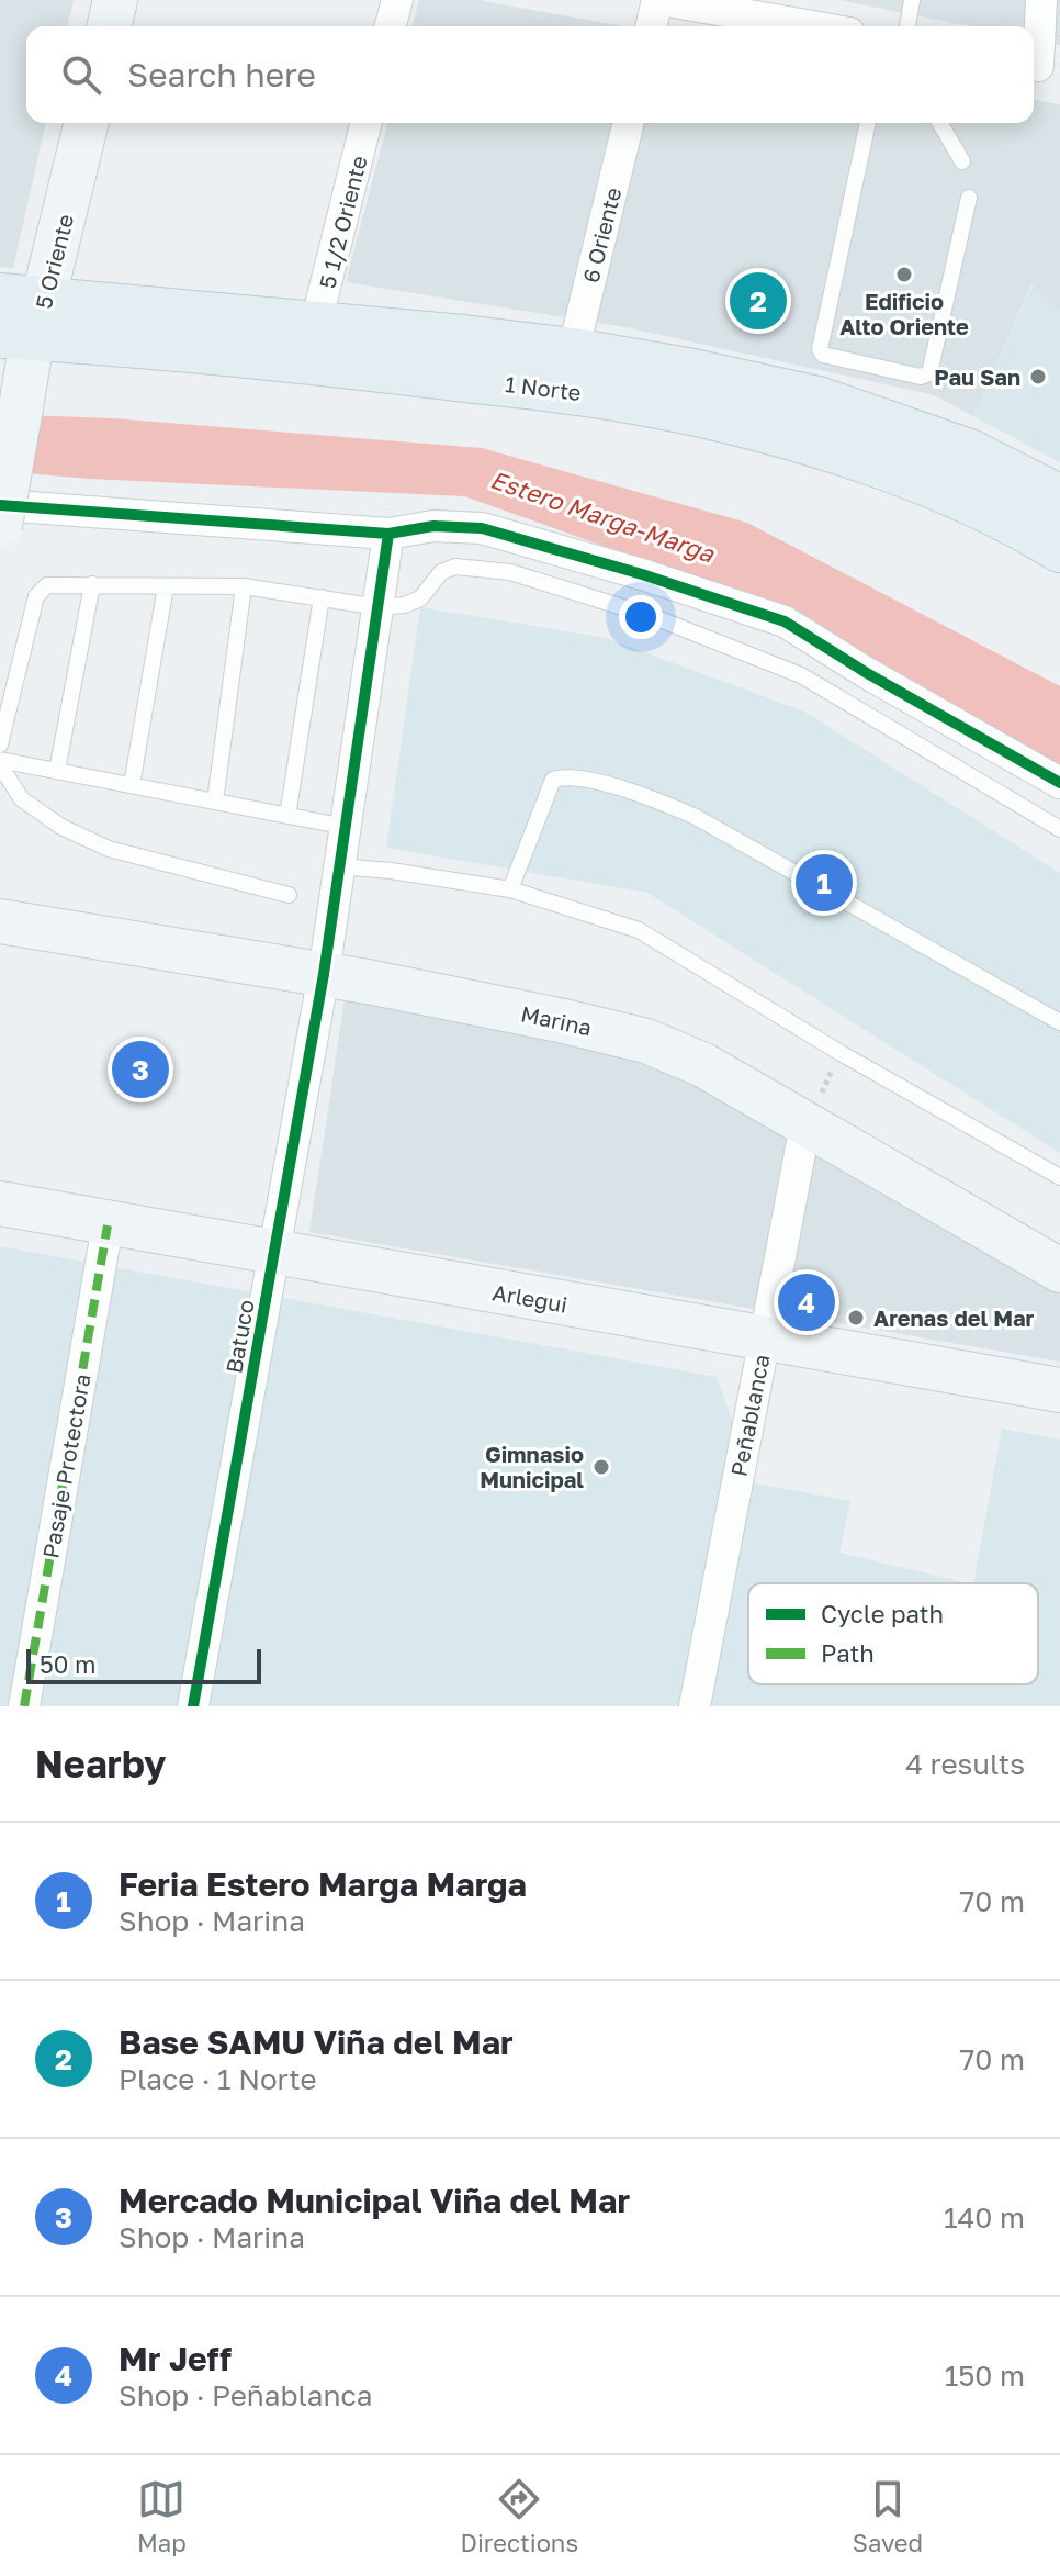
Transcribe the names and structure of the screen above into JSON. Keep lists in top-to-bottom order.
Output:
{
  "streets": {
    "main road": [
      "5 Oriente",
      "1 Norte",
      "Marina",
      "Arlegui"
    ],
    "street": [
      "5 1/2 Oriente",
      "6 Oriente",
      "Batuco",
      "Peñablanca",
      "Pasaje Protectora"
    ]
  },
  "crossings": [
    ["5 1/2 Oriente", "1 Norte"],
    ["6 Oriente", "1 Norte"],
    ["5 Oriente", "1 Norte"],
    ["Marina", "Batuco"],
    ["Marina", "Peñablanca"],
    ["Arlegui", "Batuco"],
    ["Arlegui", "Peñablanca"],
    ["Arlegui", "Pasaje Protectora"]
  ],
  "water": ["Estero Marga-Marga"],
  "places": [
    "Edificio Alto Oriente",
    "Pau San",
    "Arenas del Mar",
    "Gimnasio Municipal"
  ],
  "legend": ["Cycle path", "Path"],
  "scale_bar": "50 m",
  "page": {
    "search": "Search here",
    "pins": [
      "2",
      "1",
      "3",
      "4"
    ],
    "scale": "50 m",
    "heading": ["Nearby", "4 results"],
    "list": [
      {
        "mark": "1",
        "name": "Feria Estero Marga Marga",
        "note": "Shop · Marina",
        "value": "70 m"
      },
      {
        "mark": "2",
        "name": "Base SAMU Viña del Mar",
        "note": "Place · 1 Norte",
        "value": "70 m"
      },
      {
        "mark": "3",
        "name": "Mercado Municipal Viña del Mar",
        "note": "Shop · Marina",
        "value": "140 m"
      },
      {
        "mark": "4",
        "name": "Mr Jeff",
        "note": "Shop · Peñablanca",
        "value": "150 m"
      }
    ],
    "nav": ["Map", "Directions", "Saved"]
  }
}
